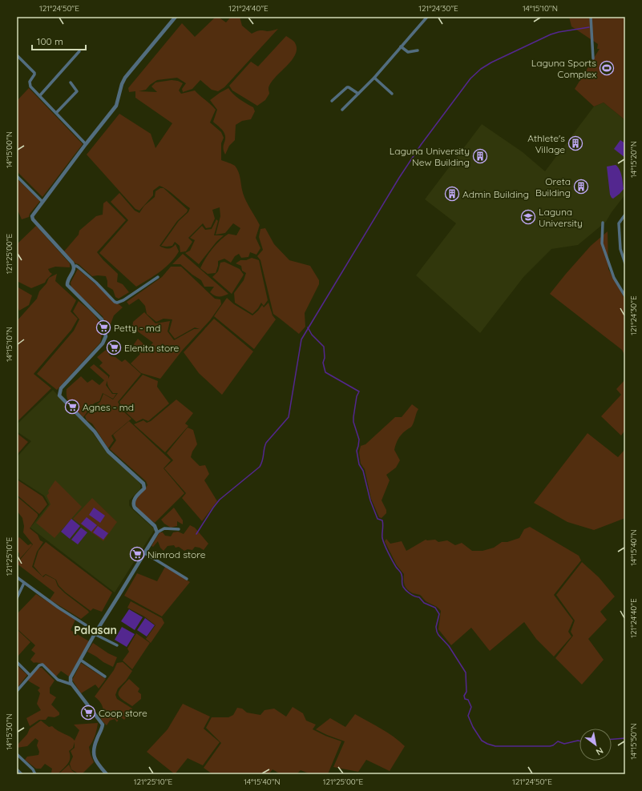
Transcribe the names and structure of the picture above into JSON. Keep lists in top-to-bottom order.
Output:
{
  "districts": ["Palasan"],
  "places": {
    "sports": ["Laguna Sports Complex"],
    "building": [
      "Athlete's Village",
      "Laguna University New Building",
      "Oreta Building",
      "Admin Building"
    ],
    "school or university": ["Laguna University"],
    "supermarket": [
      "Petty - md",
      "Elenita store",
      "Agnes - md",
      "Nimrod store",
      "Coop store"
    ]
  },
  "scale_bar": "100 m",
  "north": "bottom right",
  "coordinates": [
    "121°24'50\"E",
    "121°24'40\"E",
    "121°24'30\"E",
    "14°15'10\"N",
    "14°15'00\"N",
    "14°15'20\"N",
    "121°25'00\"E",
    "14°15'40\"N",
    "121°25'10\"E",
    "14°15'30\"N",
    "14°15'50\"N"
  ]
}
